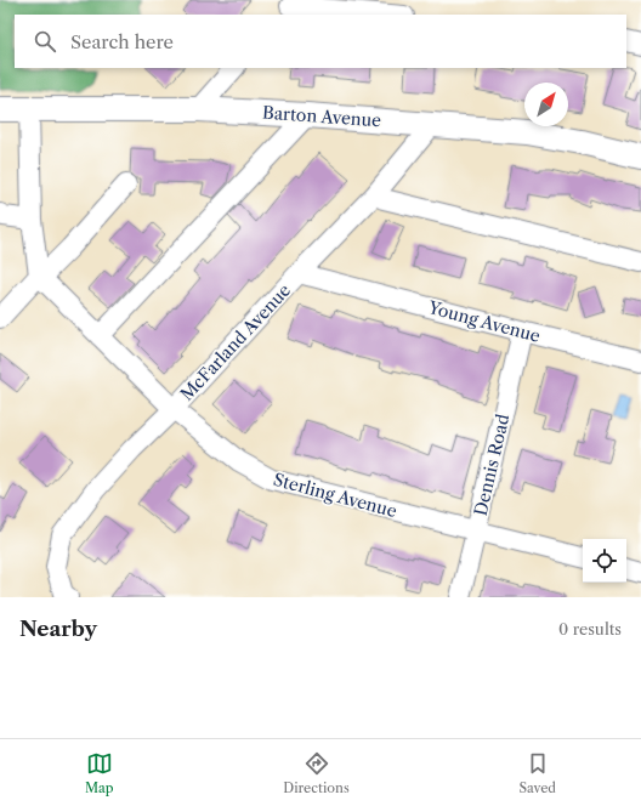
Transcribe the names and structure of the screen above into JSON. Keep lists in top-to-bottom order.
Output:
{
  "streets": {
    "main road": ["Barton Avenue"],
    "street": [
      "Young Avenue",
      "McFarland Avenue",
      "Dennis Road",
      "Sterling Avenue"
    ]
  },
  "crossings": [
    ["Barton Avenue", "McFarland Avenue"],
    ["Young Avenue", "McFarland Avenue"],
    ["Young Avenue", "Dennis Road"],
    ["McFarland Avenue", "Sterling Avenue"],
    ["Dennis Road", "Sterling Avenue"]
  ],
  "north": "top right",
  "page": {
    "search": "Search here",
    "heading": ["Nearby", "0 results"],
    "nav": ["Map", "Directions", "Saved"]
  }
}
